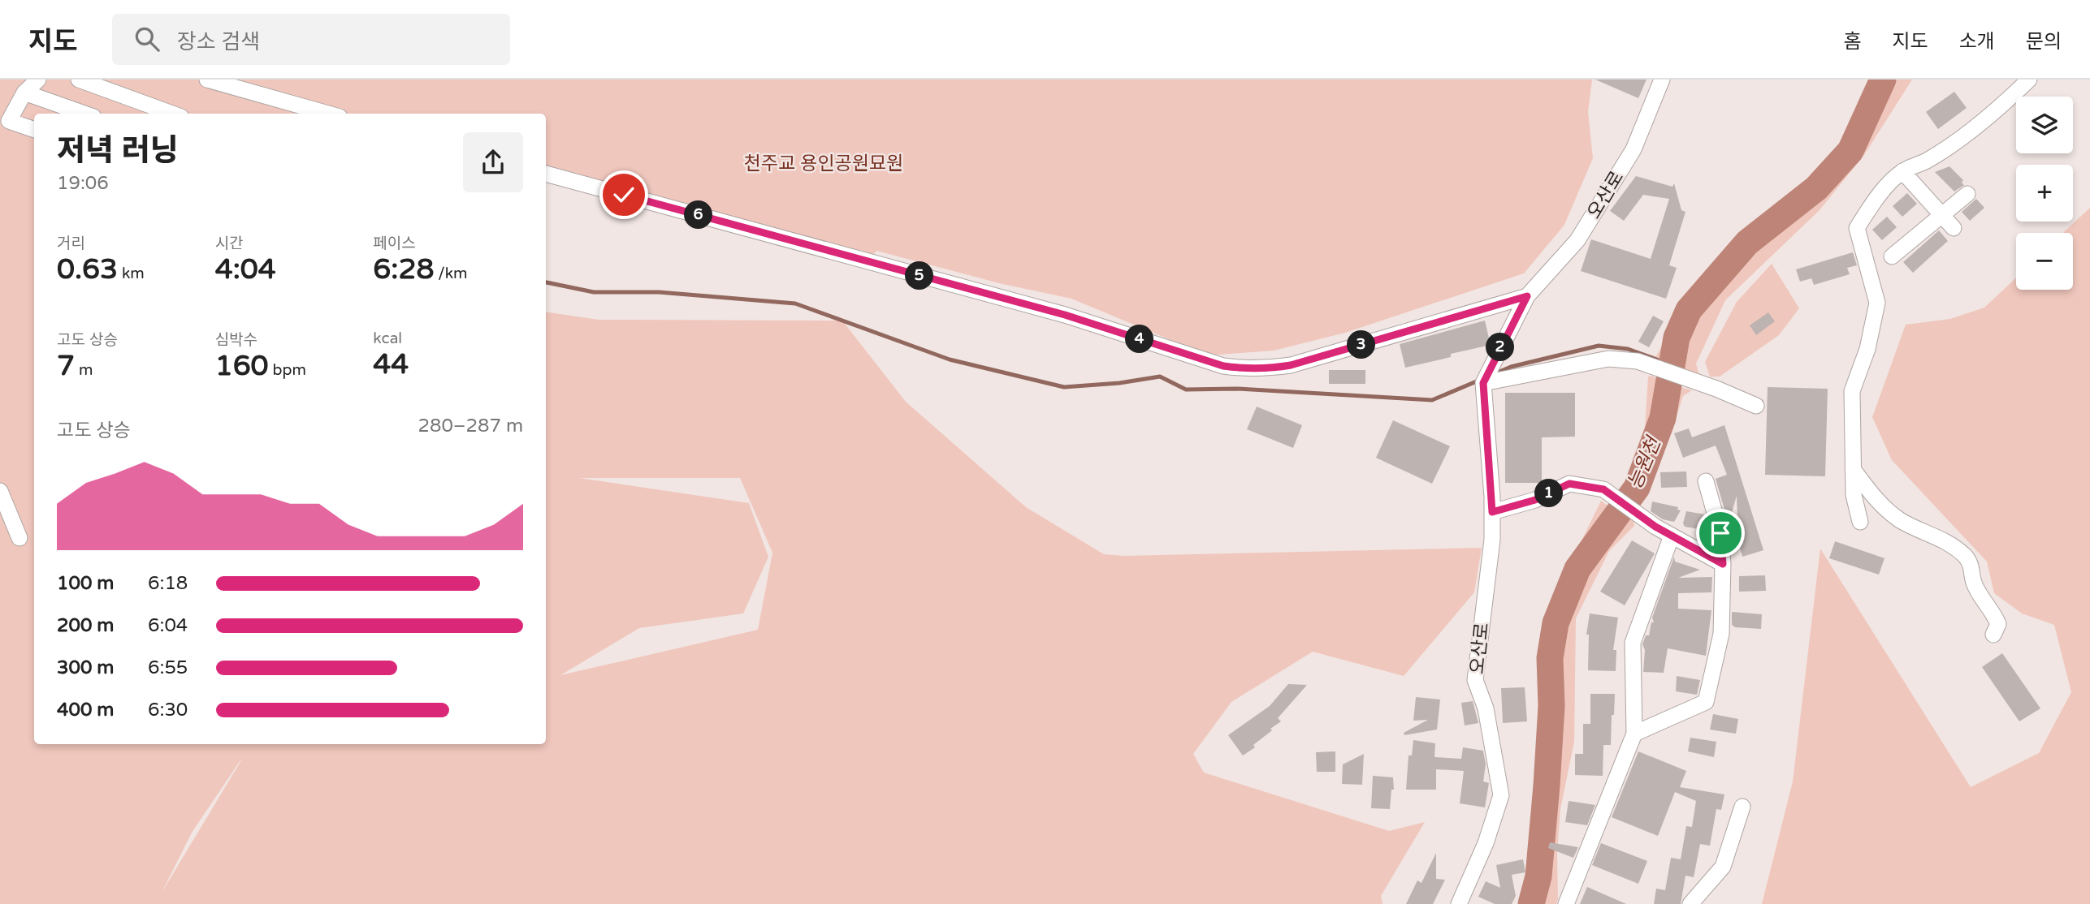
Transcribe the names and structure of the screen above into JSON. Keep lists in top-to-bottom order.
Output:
{
  "streets": {
    "street": ["오산로"]
  },
  "water": ["능원천"],
  "parks": ["천주교 용인공원묘원"],
  "page": {
    "header": "지도",
    "search": "장소 검색",
    "nav": [
      "홈",
      "지도",
      "소개",
      "문의"
    ],
    "map_buttons": ["+", "−"],
    "heading": ["저녁 러닝", "19:06"],
    "pins": [
      "6",
      "5",
      "4",
      "3",
      "2",
      "1"
    ],
    "stats": [
      ["거리", "0.63 km"],
      ["시간", "4:04"],
      ["페이스", "6:28 /km"],
      ["고도 상승", "7 m"],
      ["심박수", "160 bpm"],
      ["kcal", "44"]
    ],
    "chart": ["고도 상승", "280–287 m"],
    "list": [
      {
        "name": "100 m",
        "note": "6:18"
      },
      {
        "name": "200 m",
        "note": "6:04"
      },
      {
        "name": "300 m",
        "note": "6:55"
      },
      {
        "name": "400 m",
        "note": "6:30"
      }
    ]
  }
}
